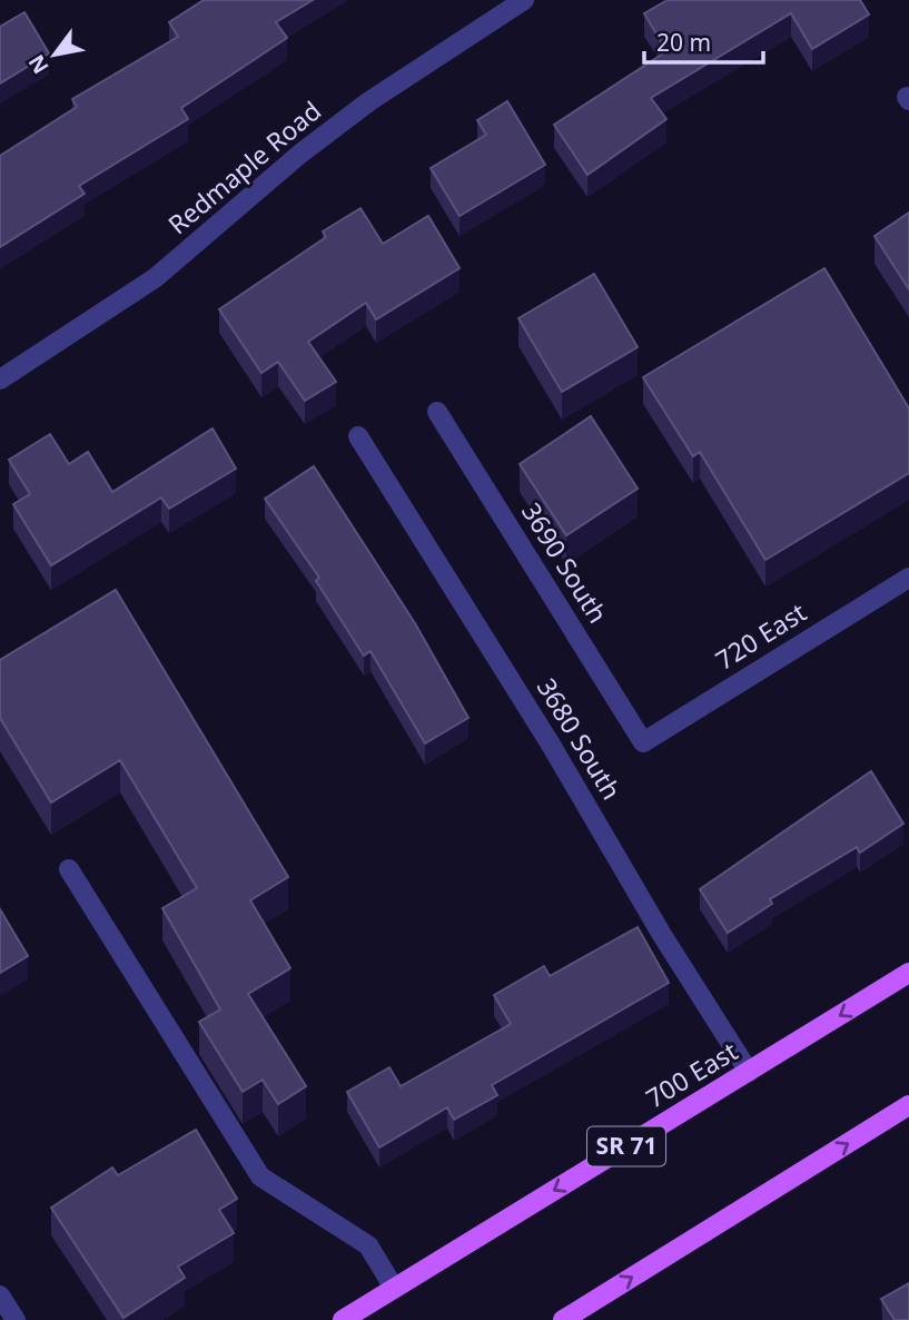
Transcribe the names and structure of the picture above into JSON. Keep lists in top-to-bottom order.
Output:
{
  "streets": {
    "main road": ["700 East", "SR 71"],
    "street": [
      "Redmaple Road",
      "3690 South",
      "720 East",
      "3680 South"
    ]
  },
  "crossings": [
    ["3690 South", "720 East"],
    ["3680 South", "700 East"]
  ],
  "scale_bar": "20 m",
  "north": "bottom left"
}
